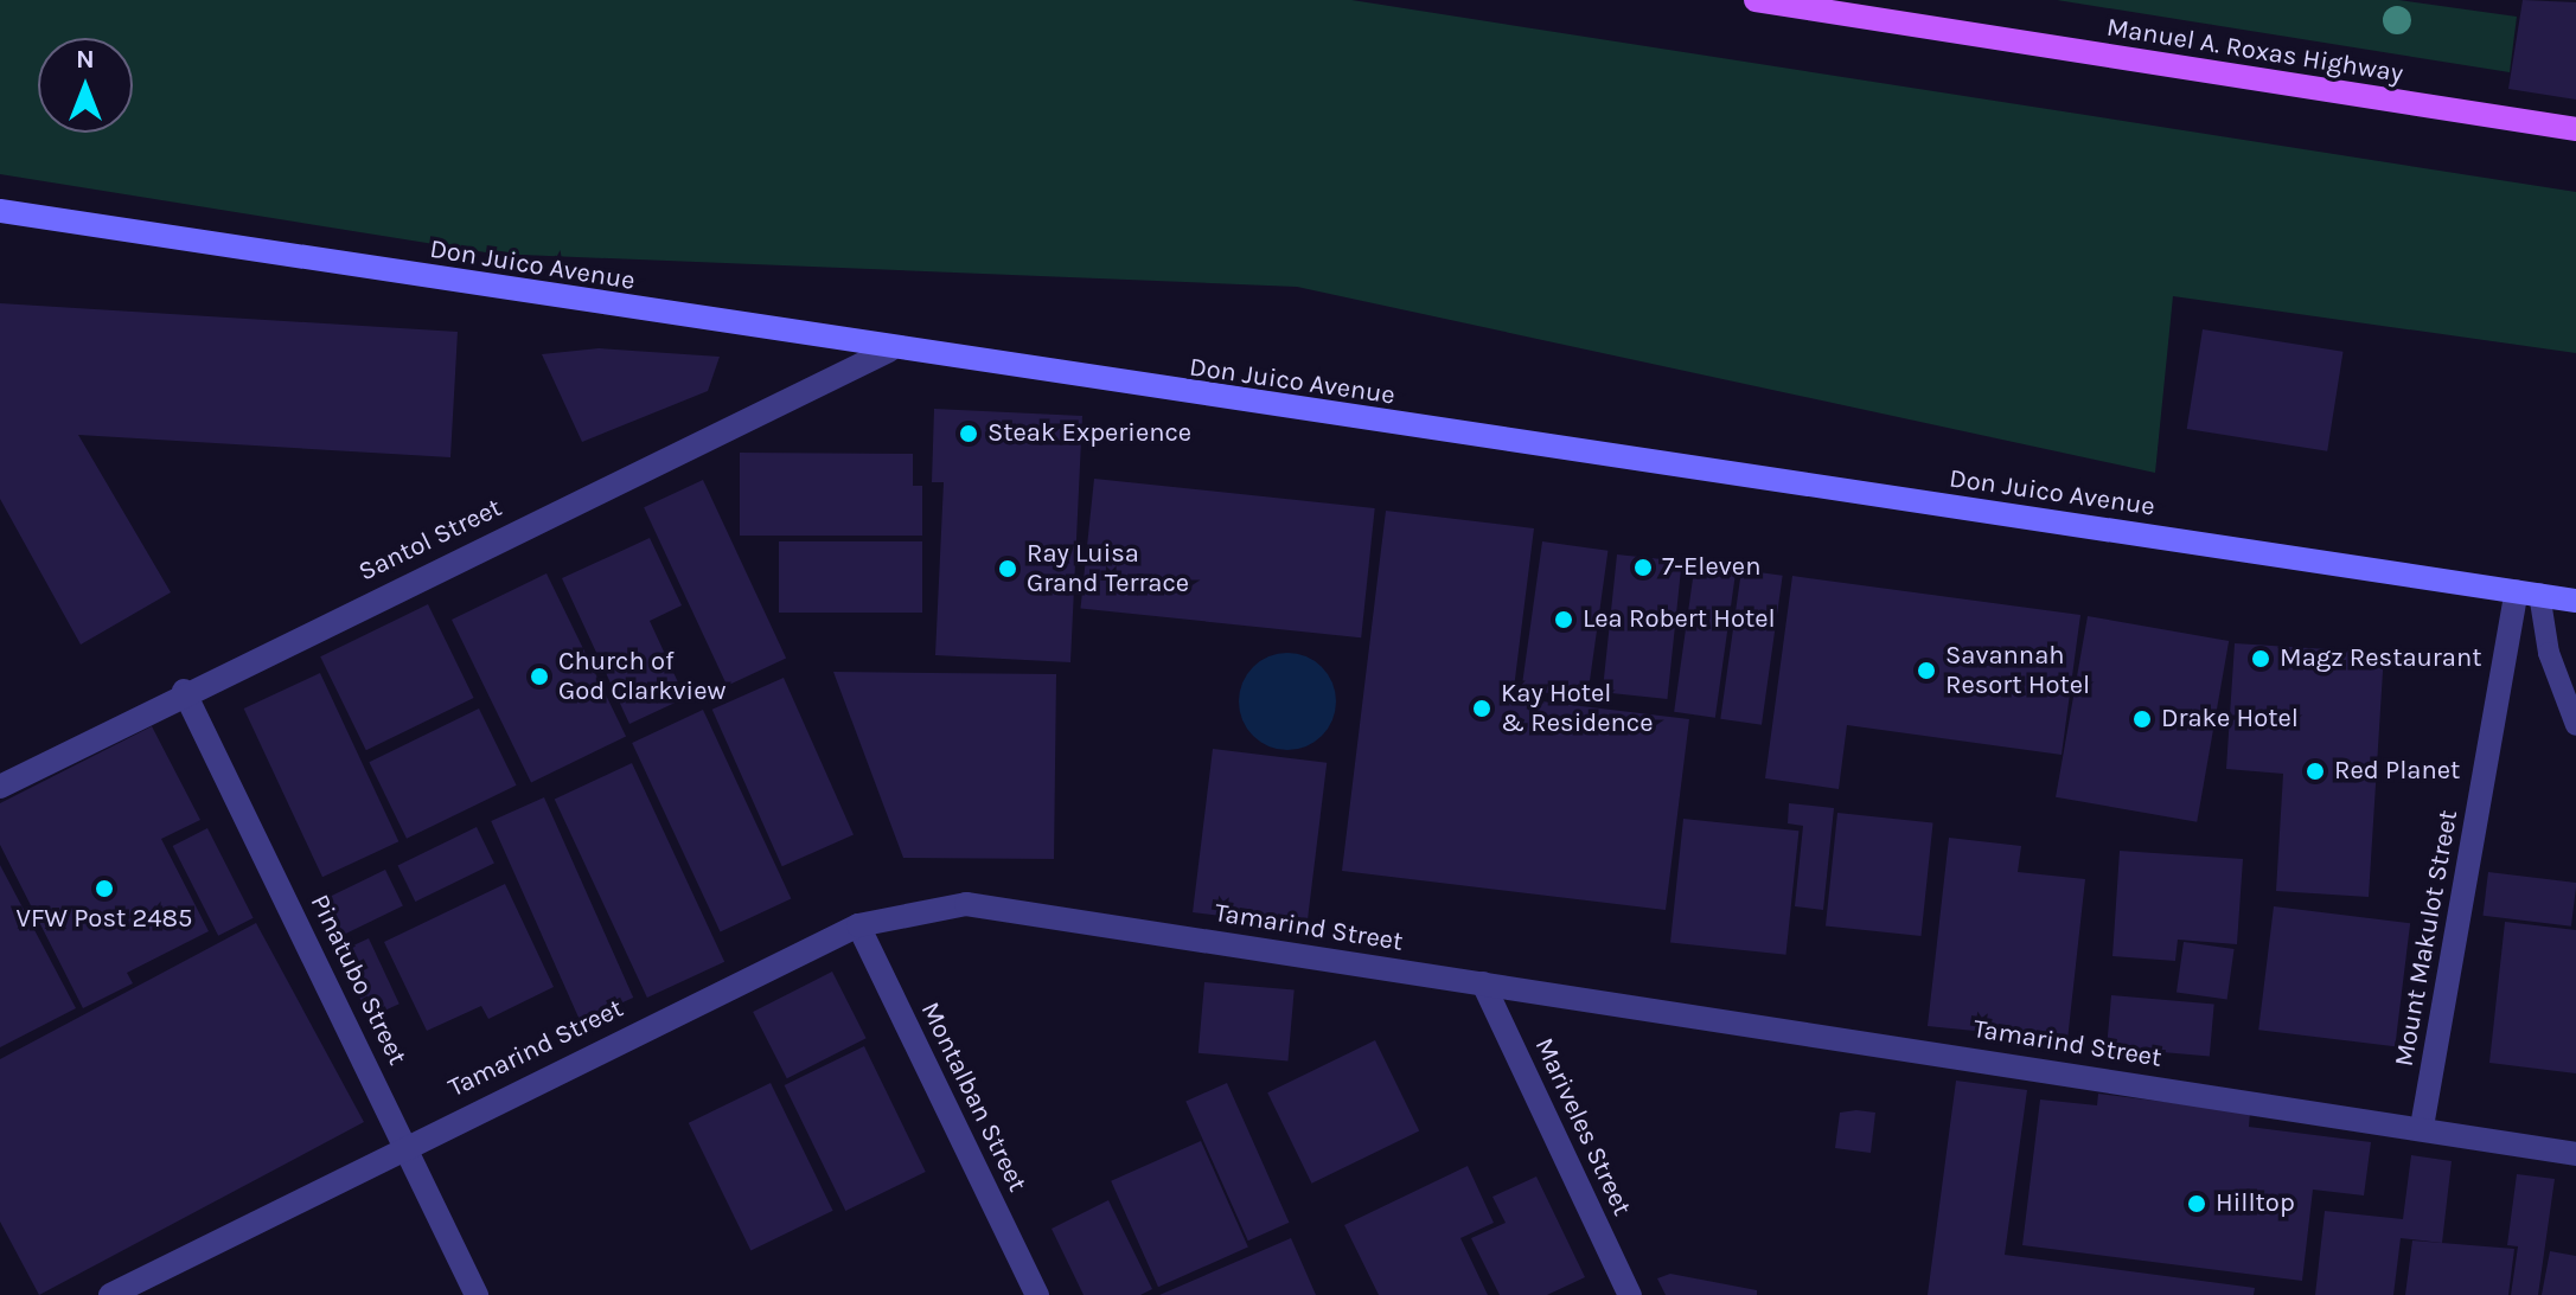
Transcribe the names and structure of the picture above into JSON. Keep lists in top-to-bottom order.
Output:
{
  "streets": {
    "main road": ["Manuel A. Roxas Highway", "Don Juico Avenue"],
    "street": [
      "Santol Street",
      "Tamarind Street",
      "Mount Makulot Street",
      "Pinatubo Street",
      "Montalban Street",
      "Mariveles Street"
    ]
  },
  "crossings": [
    ["Don Juico Avenue", "Santol Street"],
    ["Don Juico Avenue", "Mount Makulot Street"],
    ["Santol Street", "Pinatubo Street"],
    ["Tamarind Street", "Mount Makulot Street"],
    ["Tamarind Street", "Pinatubo Street"],
    ["Tamarind Street", "Montalban Street"],
    ["Tamarind Street", "Mariveles Street"]
  ],
  "places": [
    "Steak Experience",
    "7-Eleven",
    "Ray Luisa Grand Terrace",
    "Lea Robert Hotel",
    "Magz Restaurant",
    "Savannah Resort Hotel",
    "Church of God Clarkview",
    "Kay Hotel & Residence",
    "Drake Hotel",
    "Red Planet",
    "VFW Post 2485",
    "Hilltop"
  ],
  "north": "top"
}
